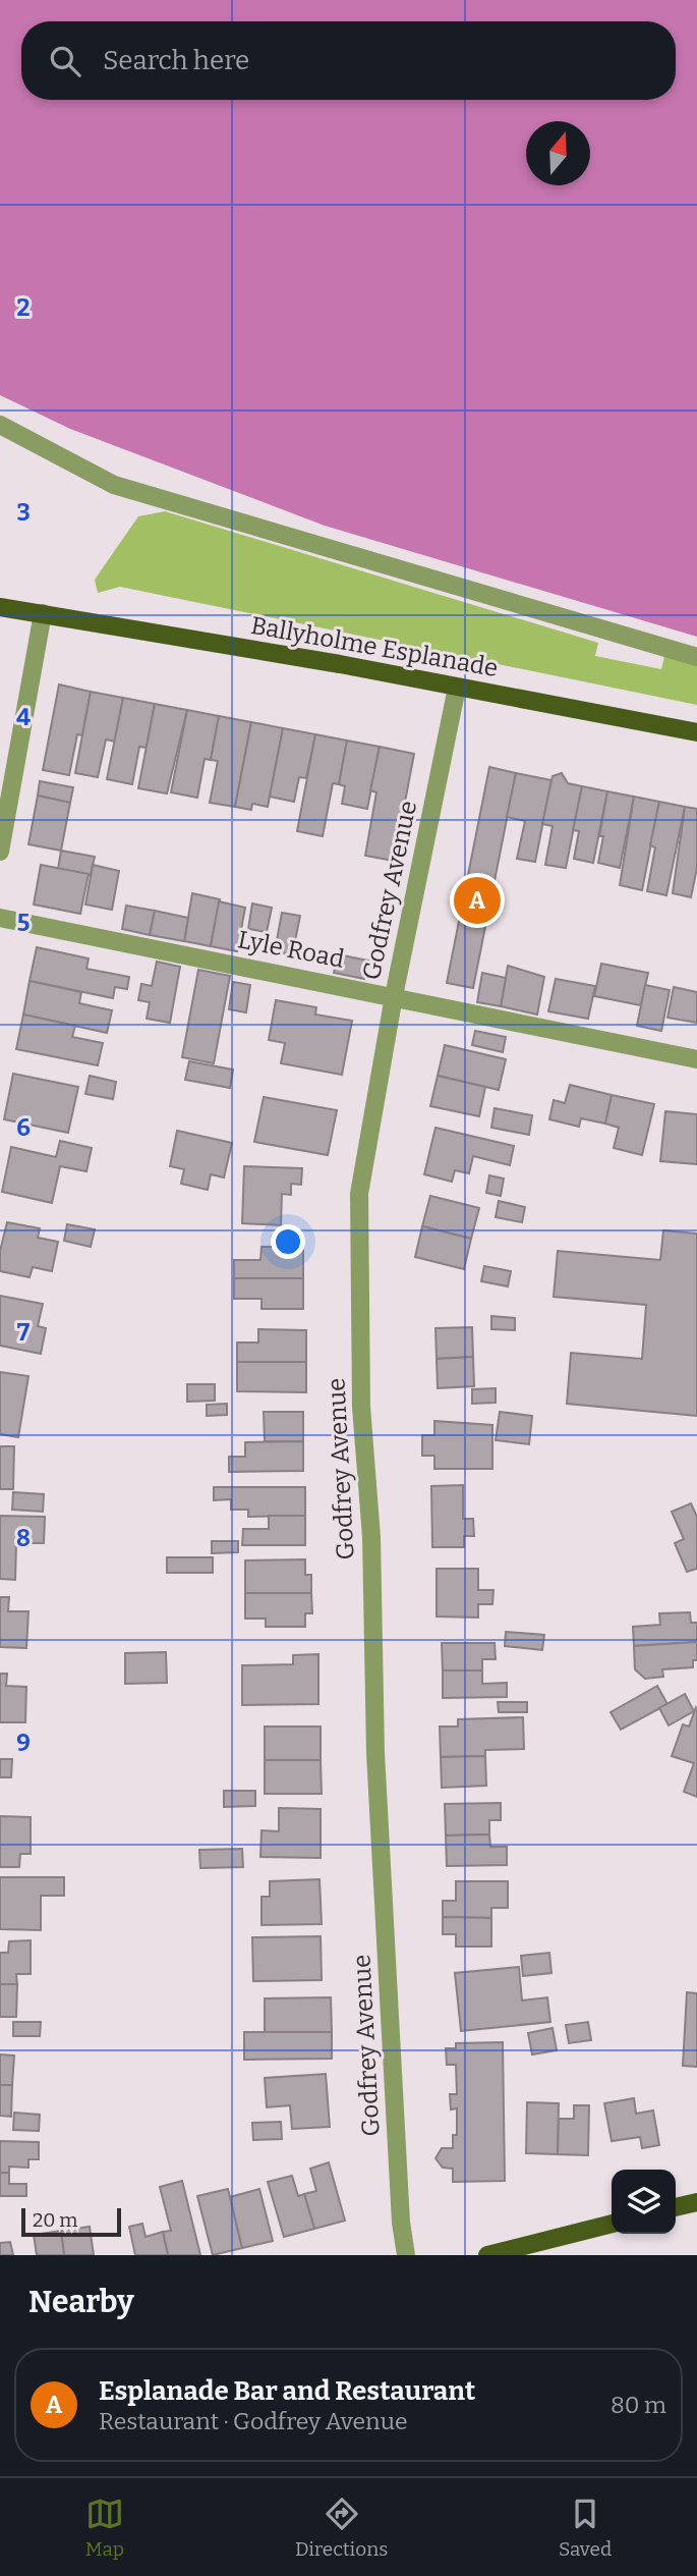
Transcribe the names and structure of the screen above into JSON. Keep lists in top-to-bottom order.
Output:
{
  "streets": {
    "main road": ["Ballyholme Esplanade"],
    "street": ["Godfrey Avenue", "Lyle Road"]
  },
  "crossings": [
    ["Ballyholme Esplanade", "Godfrey Avenue"],
    ["Godfrey Avenue", "Lyle Road"]
  ],
  "scale_bar": "20 m",
  "north": "top",
  "page": {
    "search": "Search here",
    "pins": "A",
    "scale": "20 m",
    "heading": "Nearby",
    "list": [
      {
        "mark": "A",
        "name": "Esplanade Bar and Restaurant",
        "note": "Restaurant · Godfrey Avenue",
        "value": "80 m"
      }
    ],
    "nav": ["Map", "Directions", "Saved"]
  },
  "grid": {
    "rows": [
      "2",
      "3",
      "4",
      "5",
      "6",
      "7",
      "8",
      "9"
    ]
  }
}
